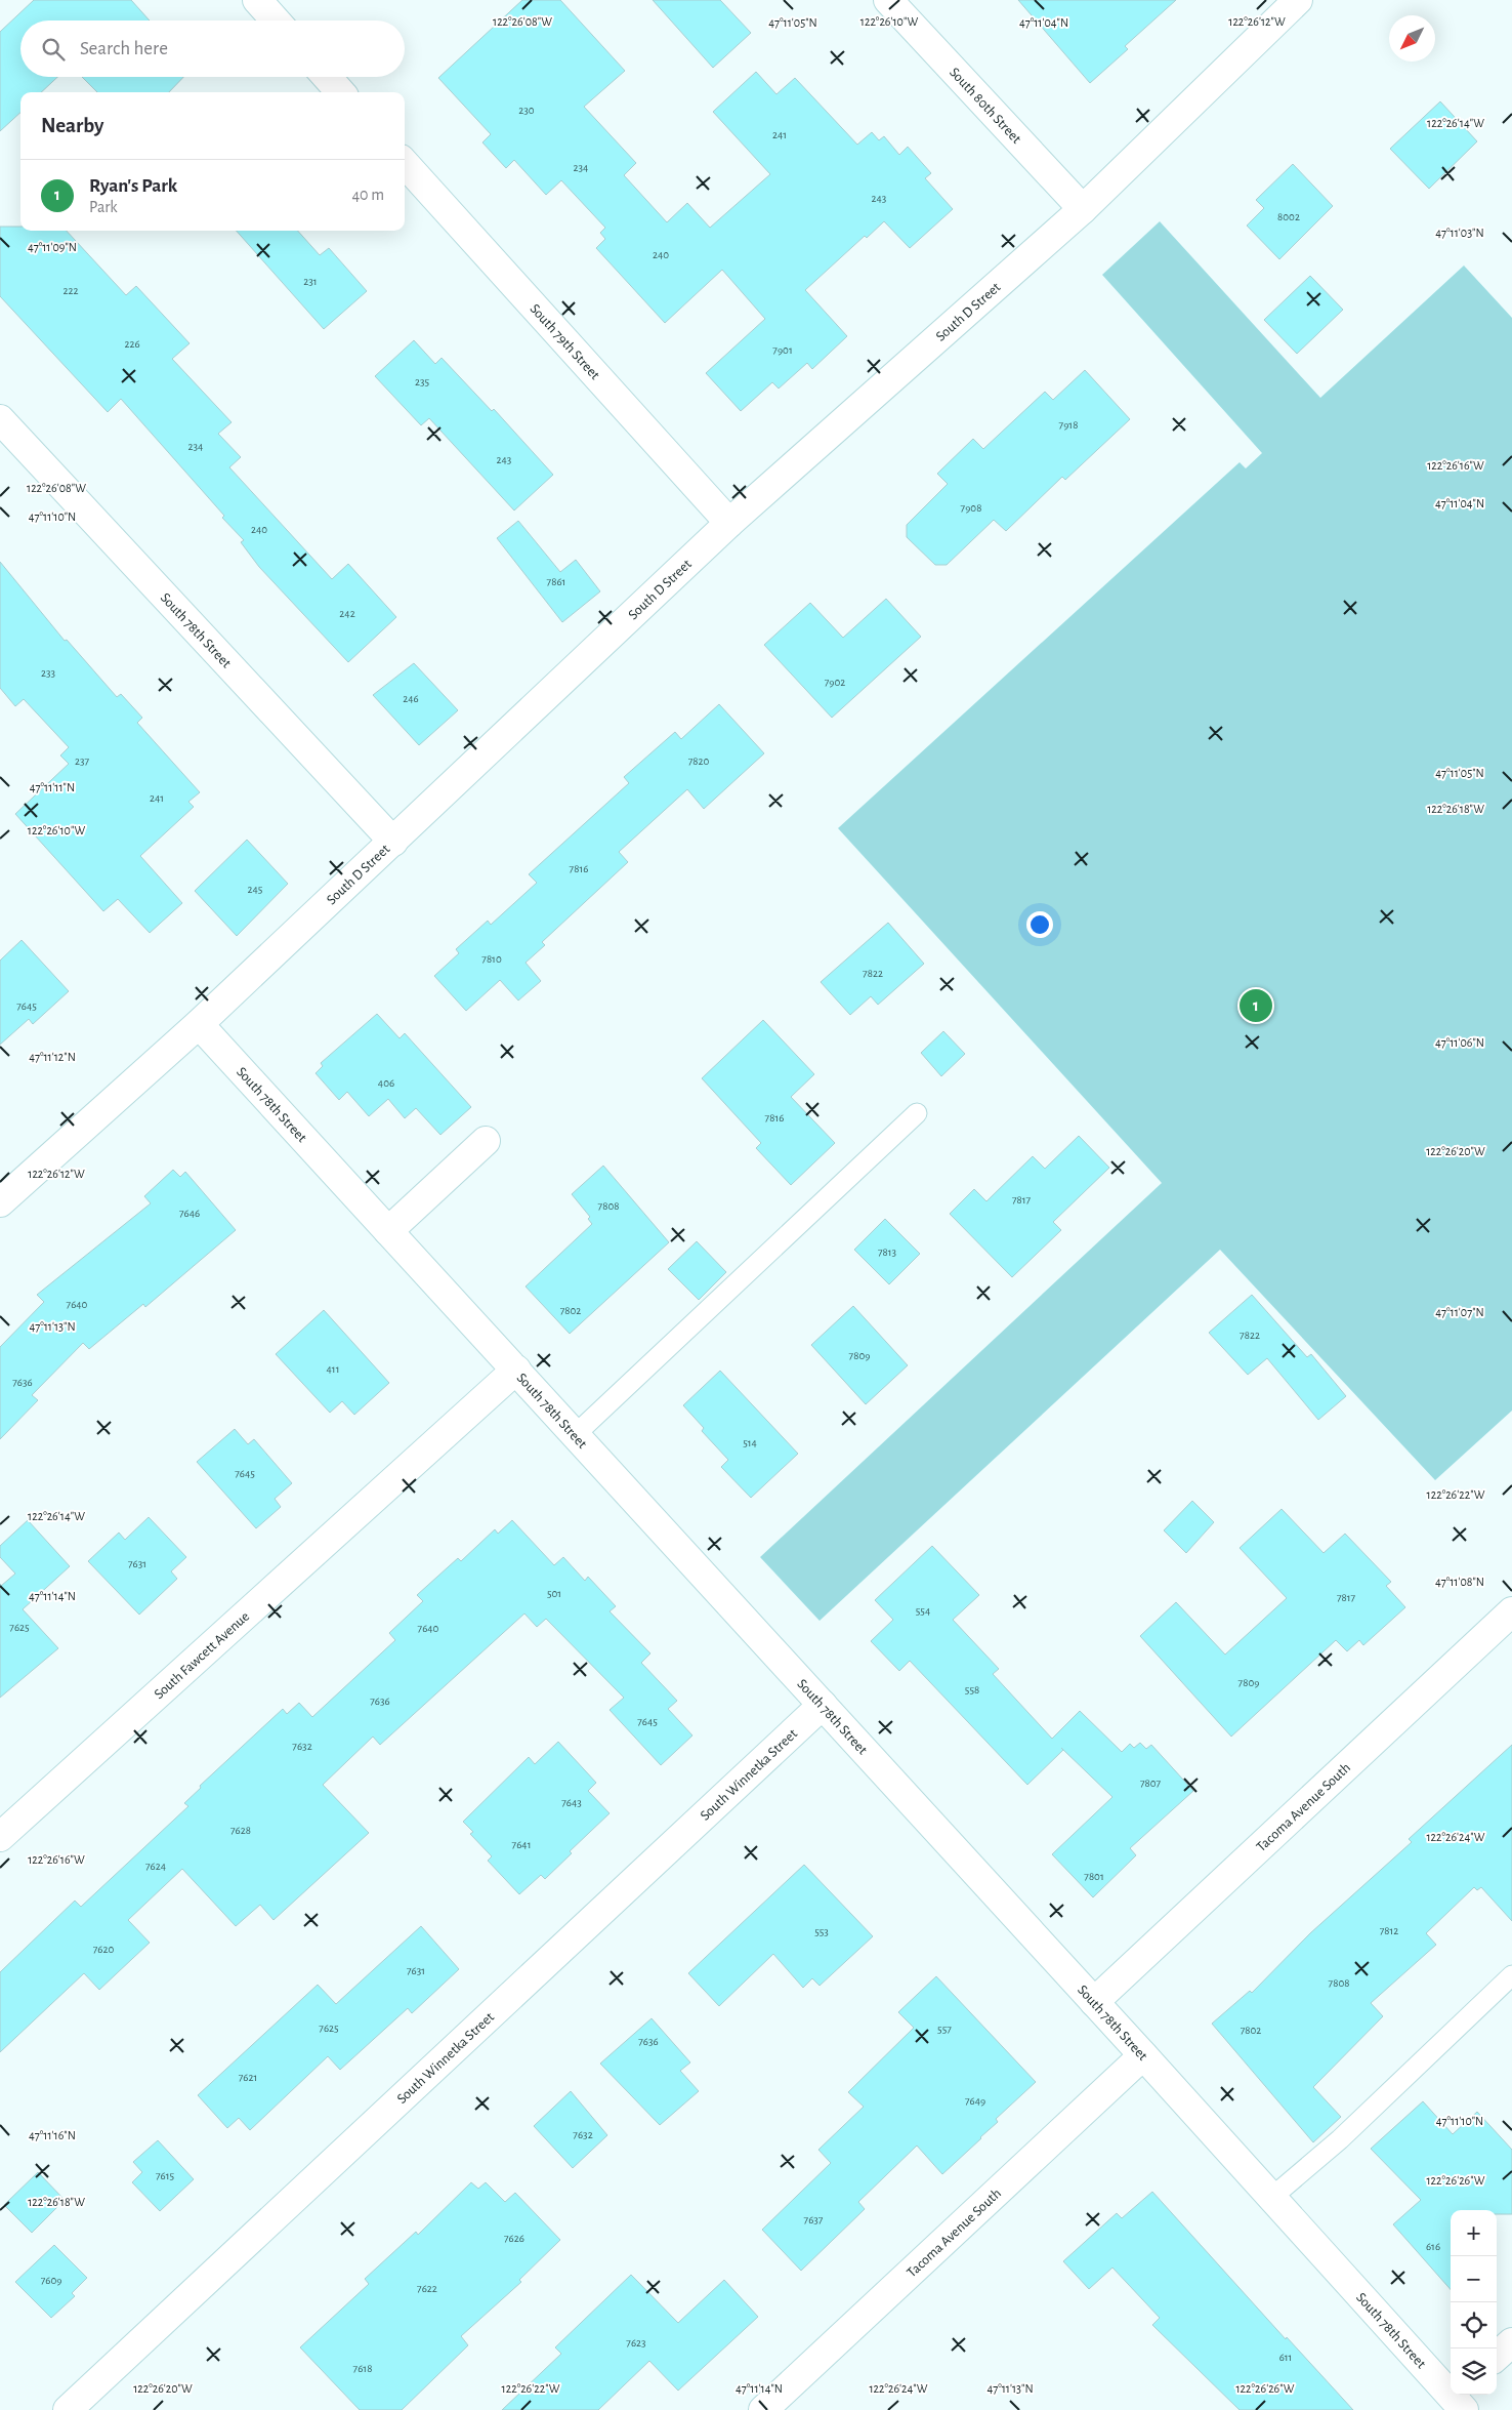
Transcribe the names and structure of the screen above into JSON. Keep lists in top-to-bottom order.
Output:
{
  "streets": {
    "street": [
      "South 80th Street",
      "South D Street",
      "South 79th Street",
      "South 78th Street",
      "South Fawcett Avenue",
      "South Winnetka Street",
      "Tacoma Avenue South"
    ]
  },
  "crossings": [
    ["South 80th Street", "South D Street"],
    ["South D Street", "South 79th Street"],
    ["South D Street", "South 78th Street"],
    ["South 78th Street", "South Fawcett Avenue"],
    ["South 78th Street", "South Winnetka Street"],
    ["South 78th Street", "Tacoma Avenue South"]
  ],
  "house_numbers": [
    "230",
    "241",
    "234",
    "243",
    "8002",
    "240",
    "231",
    "222",
    "226",
    "7901",
    "235",
    "7918",
    "234",
    "243",
    "7908",
    "240",
    "7861",
    "242",
    "233",
    "7902",
    "246",
    "237",
    "7820",
    "241",
    "7816",
    "245",
    "7810",
    "7822",
    "7645",
    "406",
    "7816",
    "7817",
    "7808",
    "7646",
    "7813",
    "7640",
    "7802",
    "7822",
    "7809",
    "411",
    "7636",
    "514",
    "7645",
    "7631",
    "501",
    "7817",
    "554",
    "7625",
    "7640",
    "7809",
    "558",
    "7636",
    "7645",
    "7632",
    "7807",
    "7643",
    "7628",
    "7641",
    "7624",
    "7801",
    "7812",
    "553",
    "7620",
    "7631",
    "7808",
    "7625",
    "557",
    "7802",
    "7636",
    "7621",
    "7649",
    "7632",
    "7615",
    "7637",
    "7626",
    "616",
    "7609",
    "7622",
    "7623",
    "611",
    "7618"
  ],
  "north": "bottom left",
  "page": {
    "search": "Search here",
    "heading": "Nearby",
    "list": [
      {
        "mark": "1",
        "name": "Ryan's Park",
        "note": "Park",
        "value": "40 m"
      }
    ],
    "pins": "1",
    "map_buttons": ["+", "−"]
  },
  "coordinates": [
    "122°26'08\"W",
    "122°26'10\"W",
    "122°26'12\"W",
    "47°11'05\"N",
    "47°11'04\"N",
    "122°26'14\"W",
    "47°11'03\"N",
    "47°11'09\"N",
    "122°26'16\"W",
    "47°11'10\"N",
    "47°11'11\"N",
    "122°26'18\"W",
    "47°11'06\"N",
    "47°11'12\"N",
    "122°26'20\"W",
    "47°11'07\"N",
    "47°11'13\"N",
    "122°26'22\"W",
    "47°11'08\"N",
    "47°11'14\"N",
    "122°26'24\"W",
    "47°11'16\"N",
    "122°26'26\"W"
  ]
}
